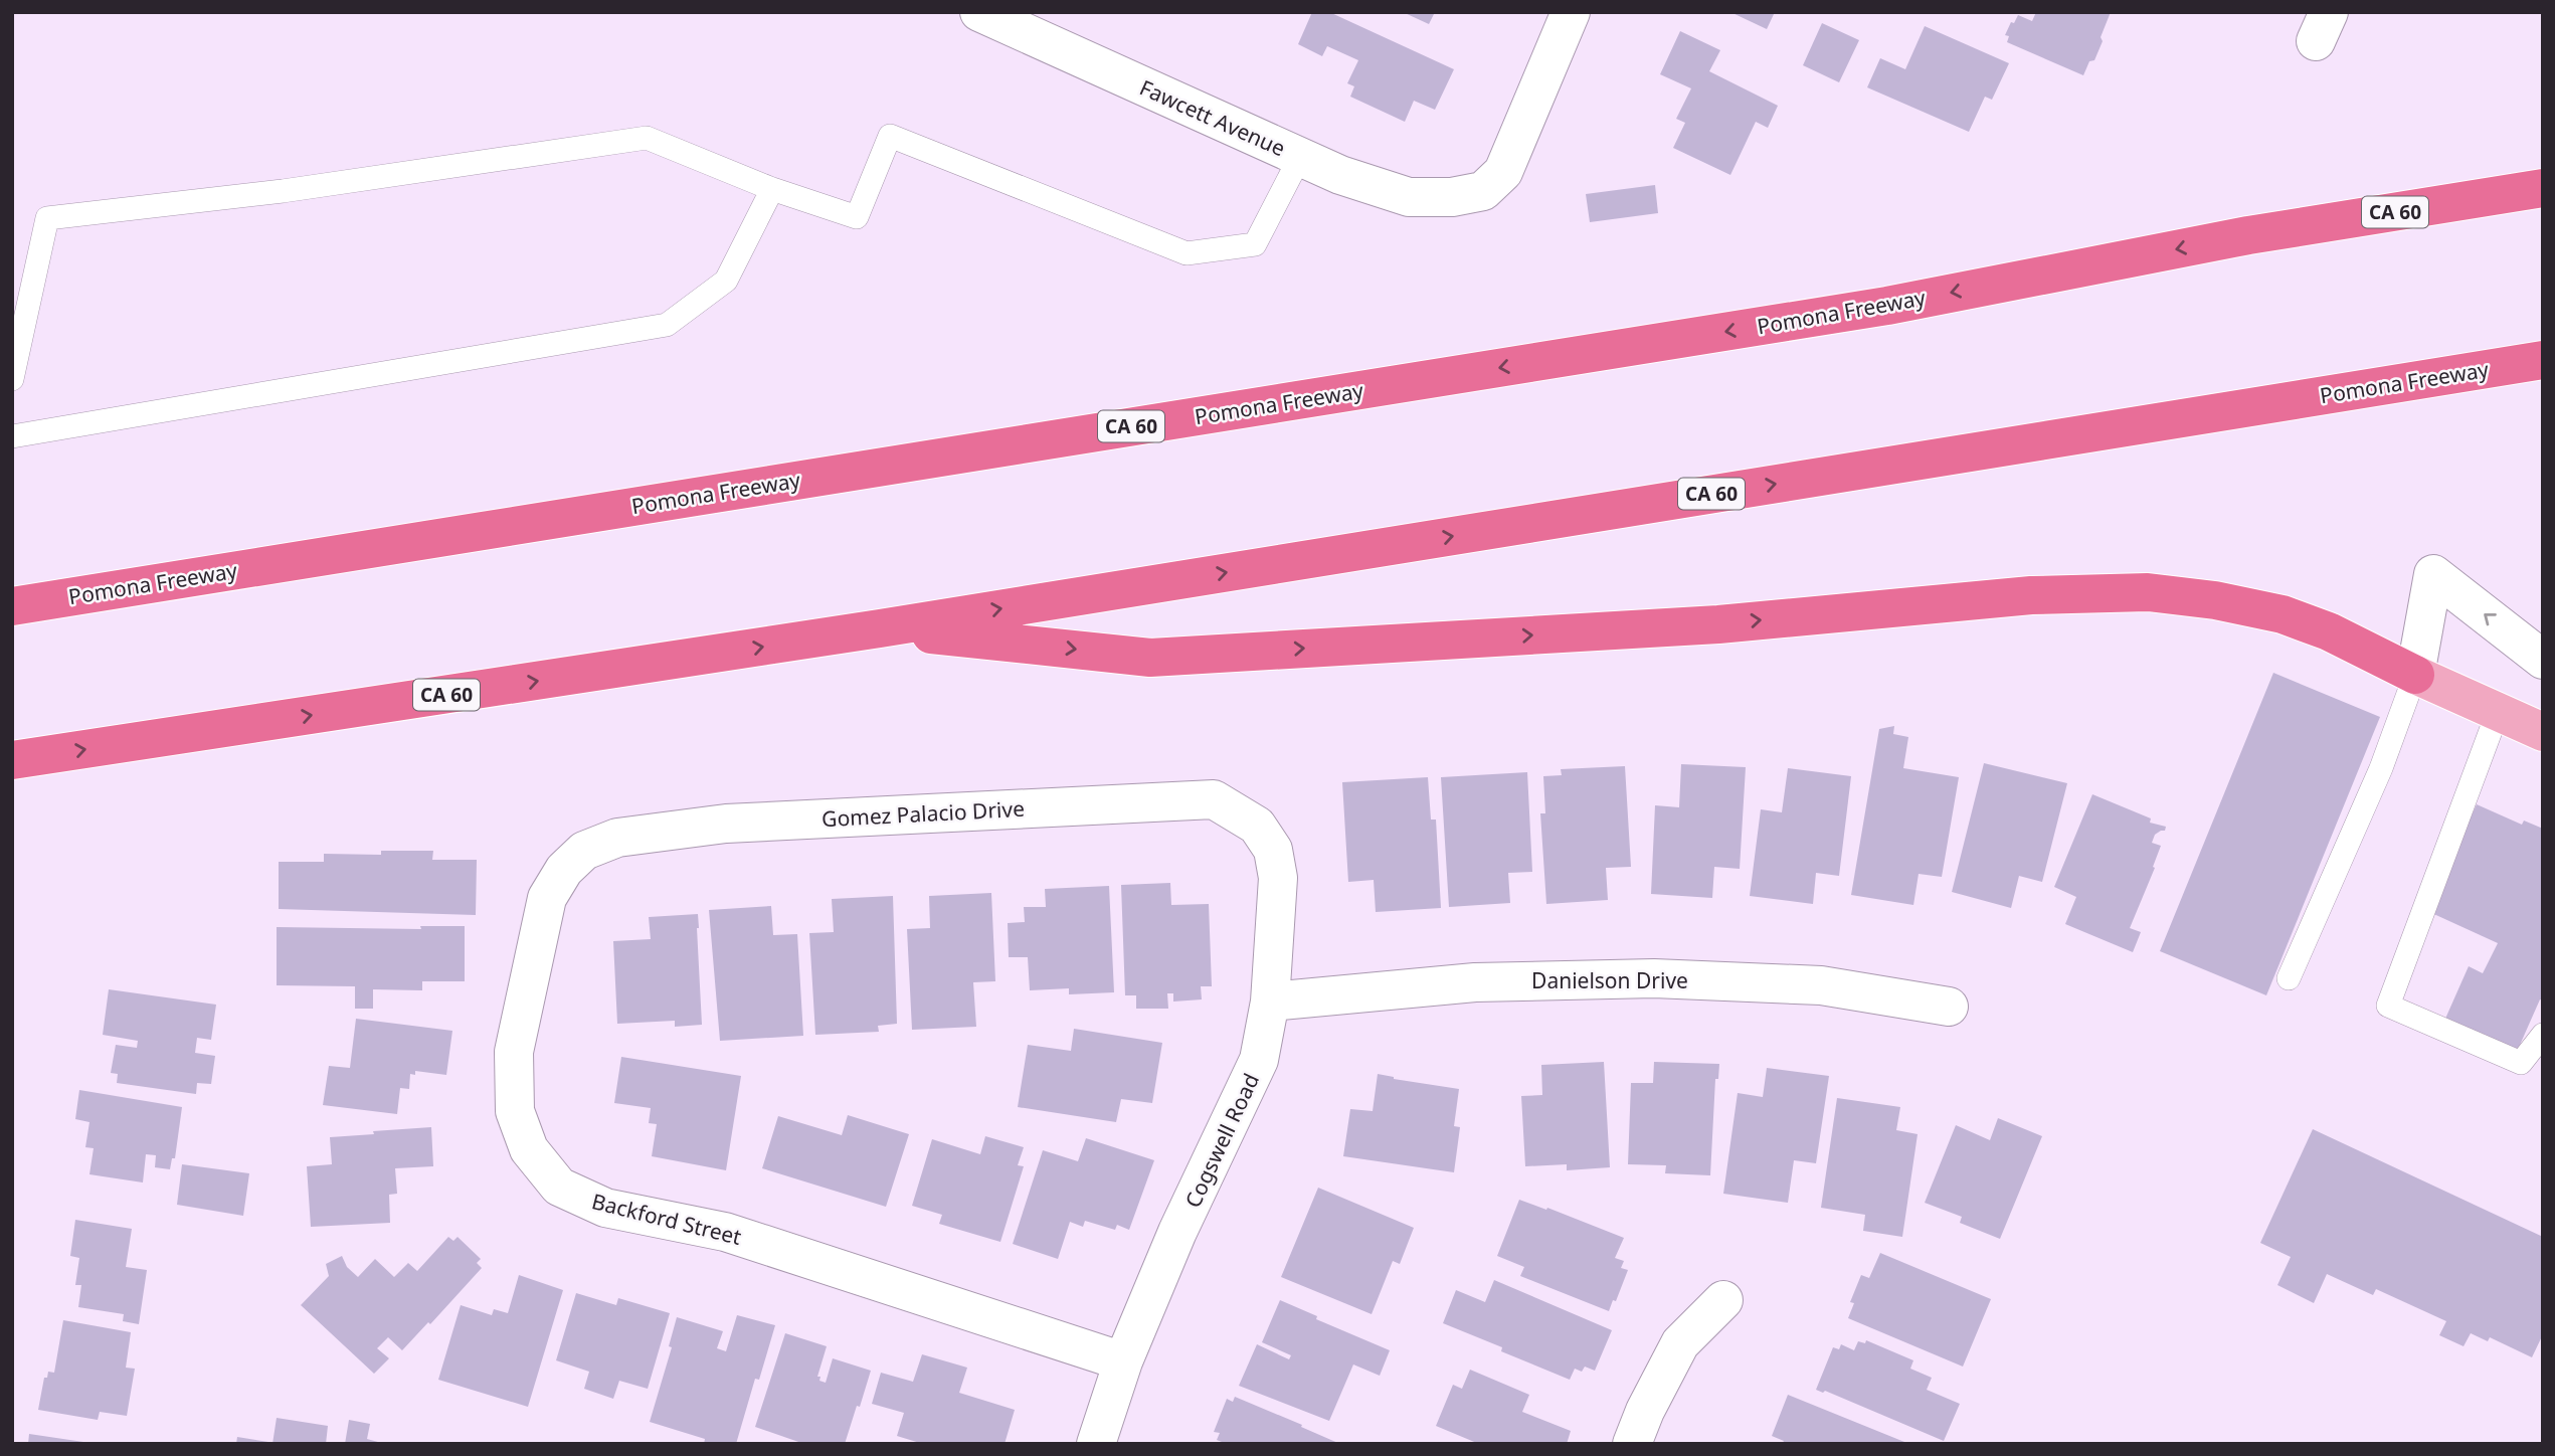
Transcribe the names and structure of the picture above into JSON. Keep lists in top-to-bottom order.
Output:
{
  "streets": {
    "highway": ["CA 60", "Pomona Freeway"],
    "street": [
      "Fawcett Avenue",
      "Gomez Palacio Drive",
      "Danielson Drive",
      "Cogswell Road",
      "Backford Street"
    ]
  },
  "crossings": [
    ["Gomez Palacio Drive", "Cogswell Road"],
    ["Gomez Palacio Drive", "Backford Street"],
    ["Danielson Drive", "Cogswell Road"],
    ["Cogswell Road", "Backford Street"]
  ]
}
